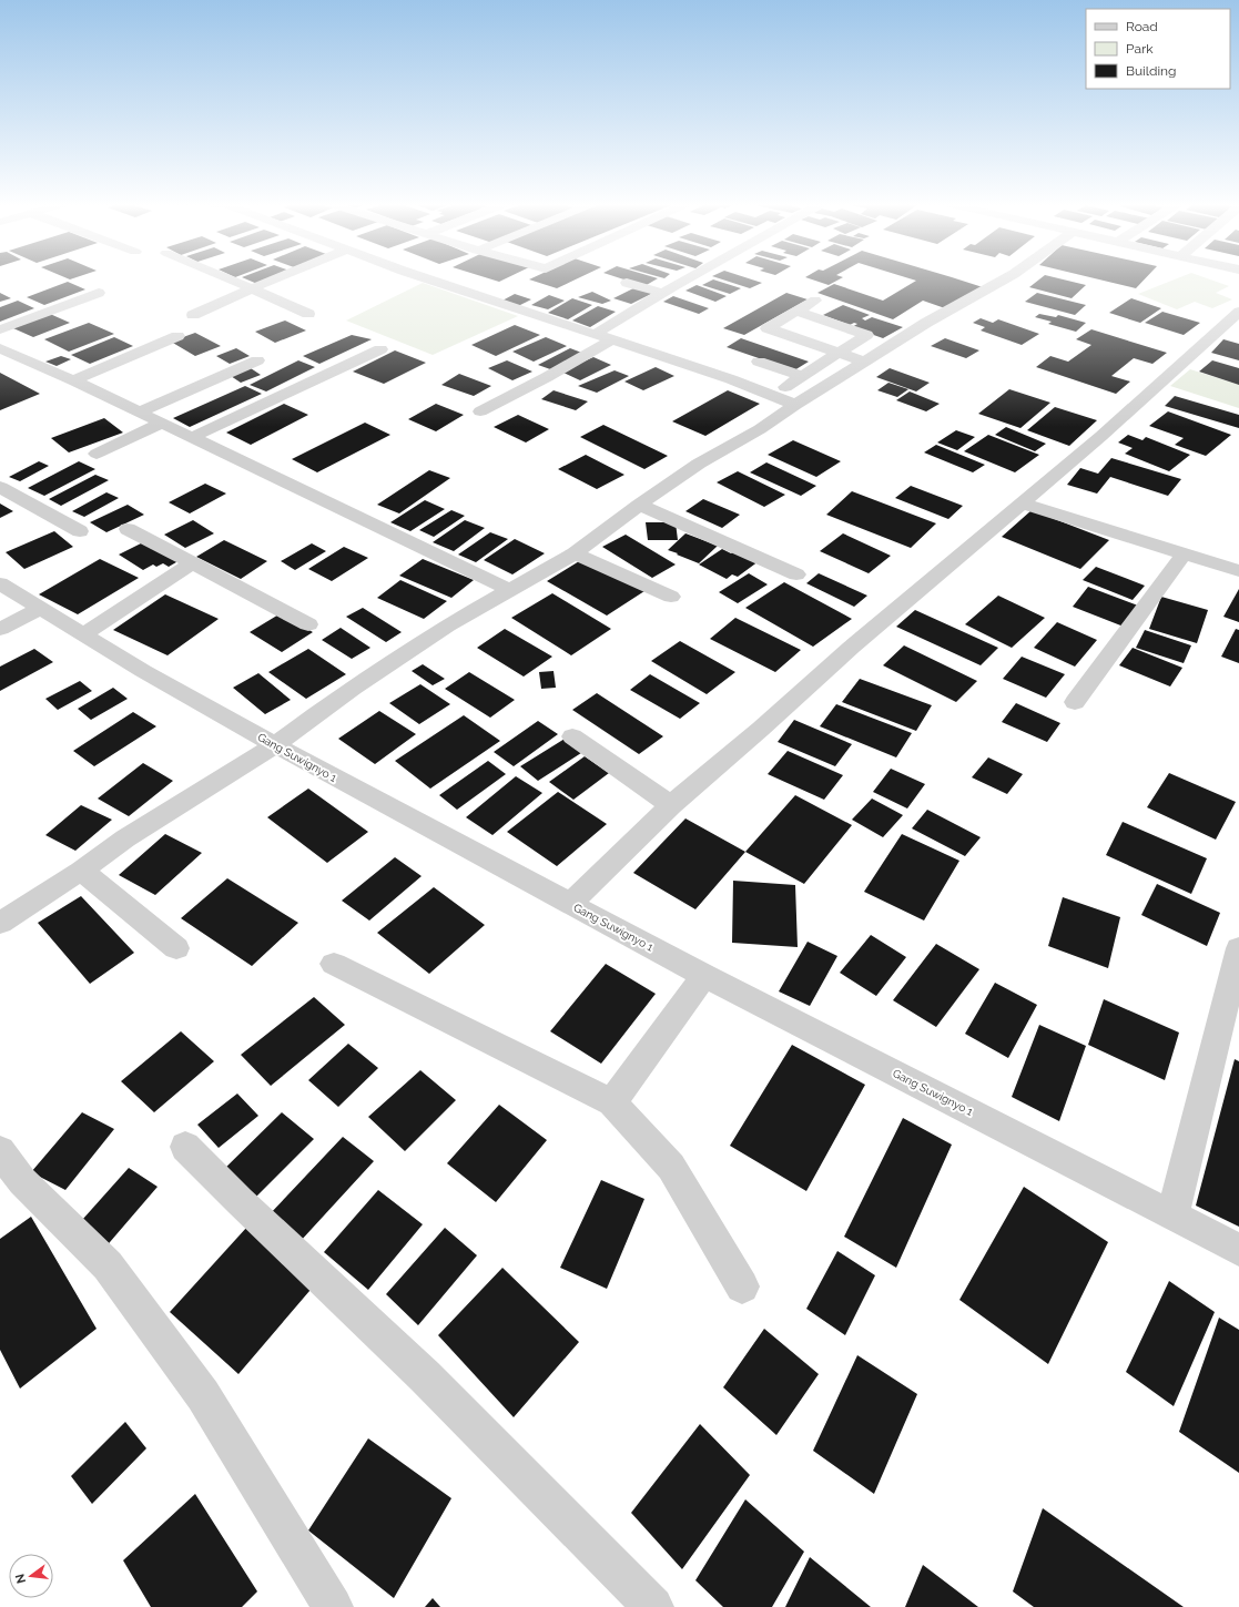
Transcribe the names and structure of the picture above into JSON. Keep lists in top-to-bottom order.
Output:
{
  "streets": {
    "street": ["Gang Suwignyo 1"]
  },
  "legend": ["Road", "Park", "Building"],
  "north": "left"
}
